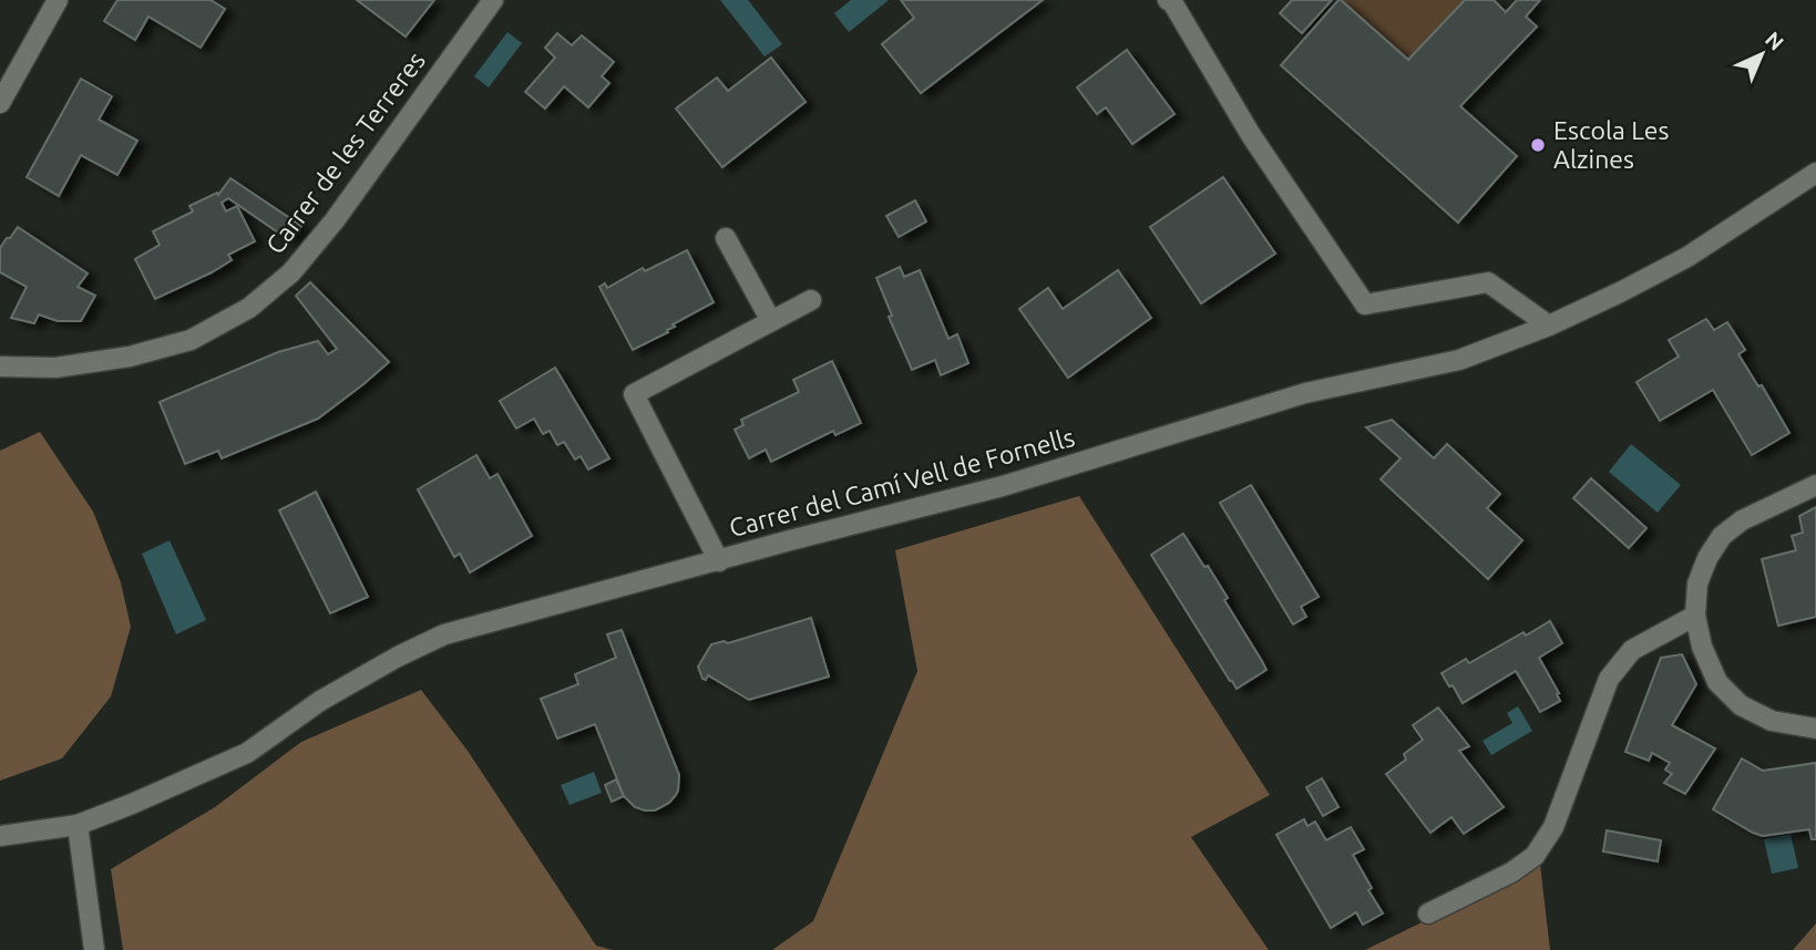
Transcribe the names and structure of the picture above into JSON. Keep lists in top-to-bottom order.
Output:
{
  "streets": {
    "street": ["Carrer de les Terreres", "Carrer del Camí Vell de Fornells"]
  },
  "places": ["Escola Les Alzines"],
  "north": "top right"
}
